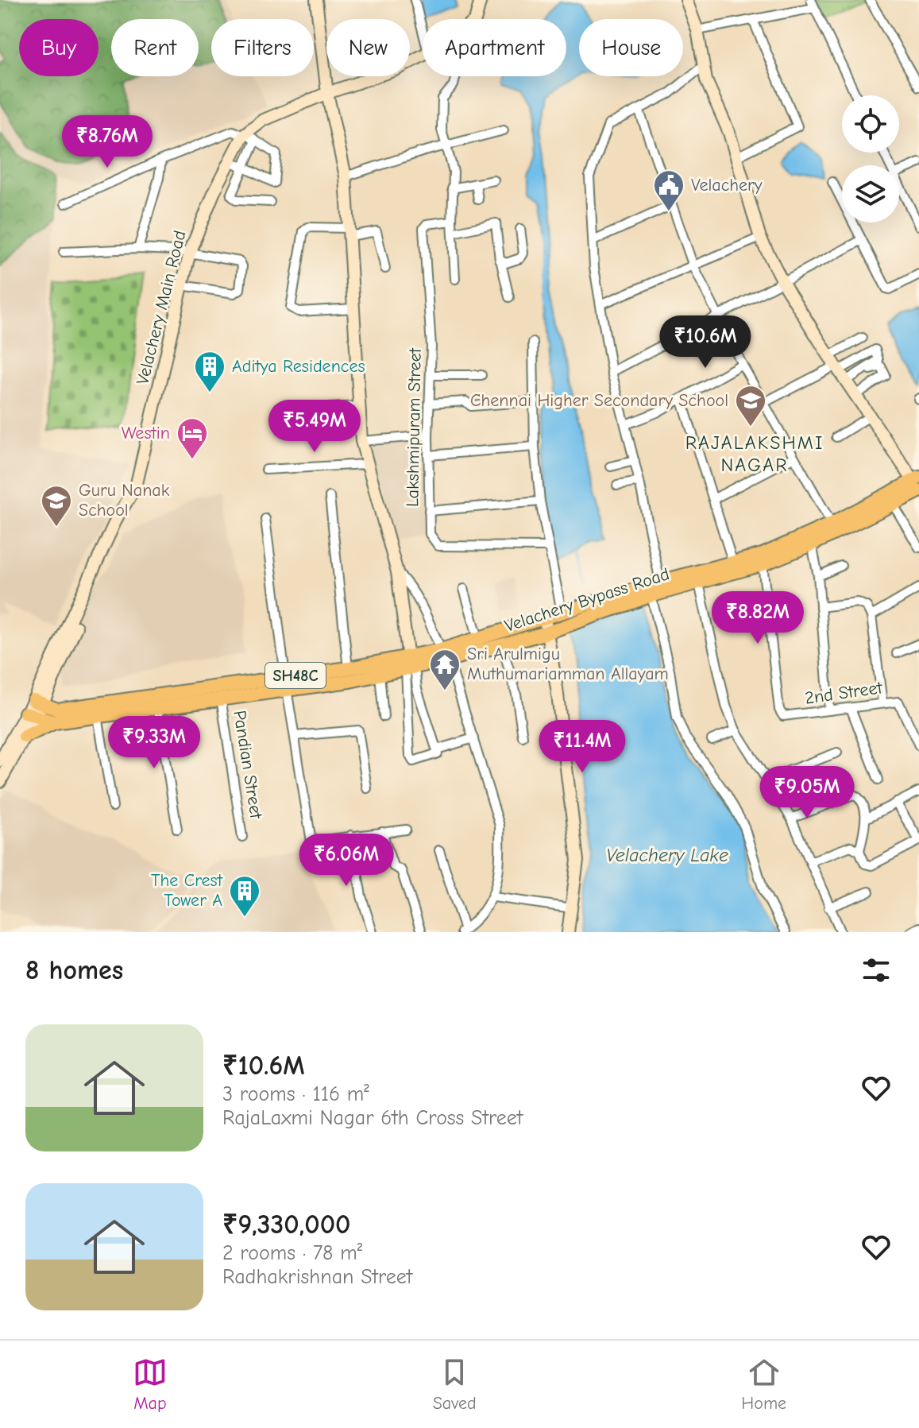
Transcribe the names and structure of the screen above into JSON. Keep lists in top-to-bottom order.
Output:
{
  "streets": {
    "main road": ["Velachery Bypass Road", "SH48C"],
    "street": [
      "Velachery Main Road",
      "Lakshmipuram Street",
      "2nd Street",
      "Pandian Street"
    ]
  },
  "crossings": [
    ["Velachery Main Road", "Velachery Bypass Road"],
    ["Velachery Bypass Road", "2nd Street"],
    ["Velachery Bypass Road", "Pandian Street"]
  ],
  "districts": ["RAJALAKSHMI NAGAR"],
  "water": ["Velachery Lake"],
  "places": {
    "public building": ["Velachery"],
    "building": ["Aditya Residences", "The Crest Tower A"],
    "school or university": ["Chennai Higher Secondary School", "Guru Nanak School"],
    "hotel": ["Westin"],
    "temple": ["Sri Arulmigu Muthumariamman Allayam"]
  },
  "page": {
    "chip": [
      "Buy",
      "Rent",
      "Filters",
      "New",
      "Apartment",
      "House"
    ],
    "price": [
      "₹8.76M",
      "₹10.6M",
      "₹5.49M",
      "₹8.82M",
      "₹9.33M",
      "₹11.4M",
      "₹9.05M",
      "₹6.06M"
    ],
    "heading": "8 homes",
    "list": [
      {
        "name": "₹10.6M",
        "note": "3 rooms · 116 m² · RajaLaxmi Nagar 6th Cross Street"
      },
      {
        "name": "₹9,330,000",
        "note": "2 rooms · 78 m² · Radhakrishnan Street"
      }
    ],
    "tabs": ["Map", "Saved", "Home"]
  }
}
